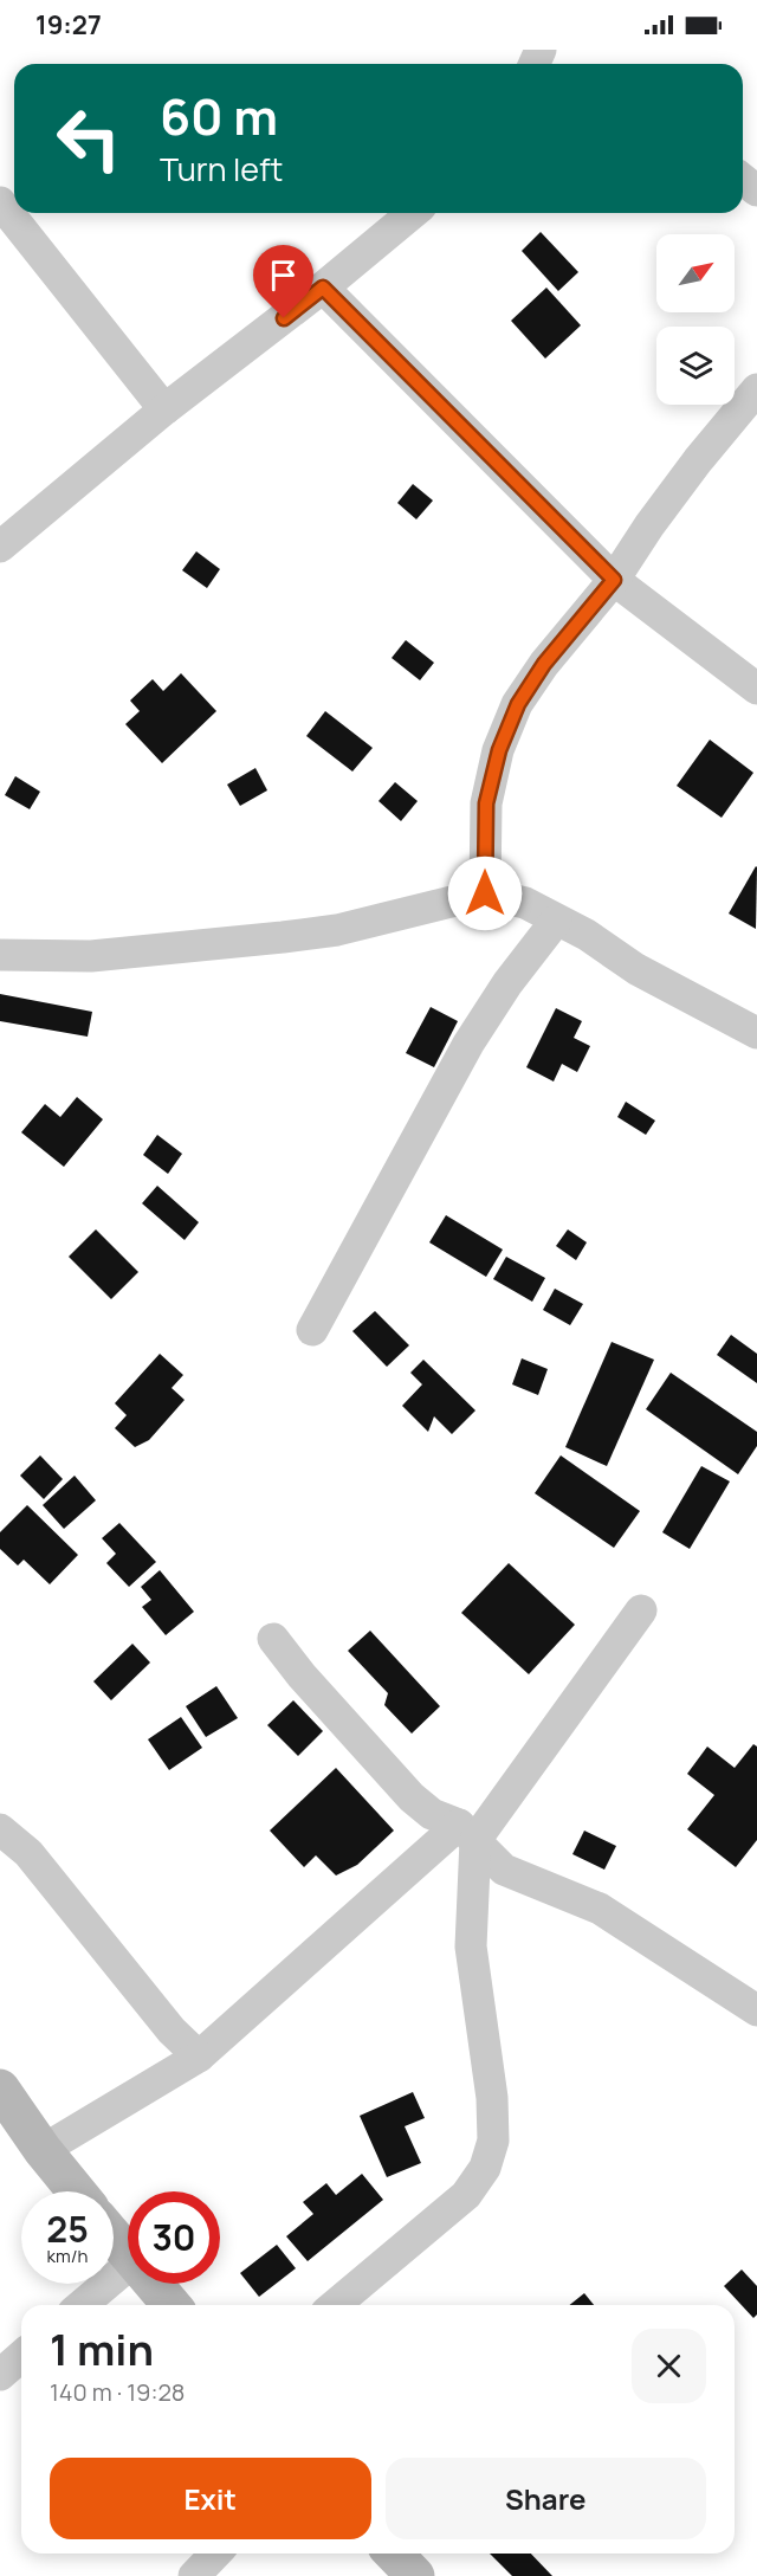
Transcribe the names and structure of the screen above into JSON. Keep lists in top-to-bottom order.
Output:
{
  "north": "top right",
  "page": {
    "status": "19:27",
    "turn": ["60 m", "Turn left"],
    "speed": "25 km/h",
    "limit": "30",
    "heading": ["1 min", "140 m · 19:28"],
    "buttons": ["Exit", "Share"]
  }
}
